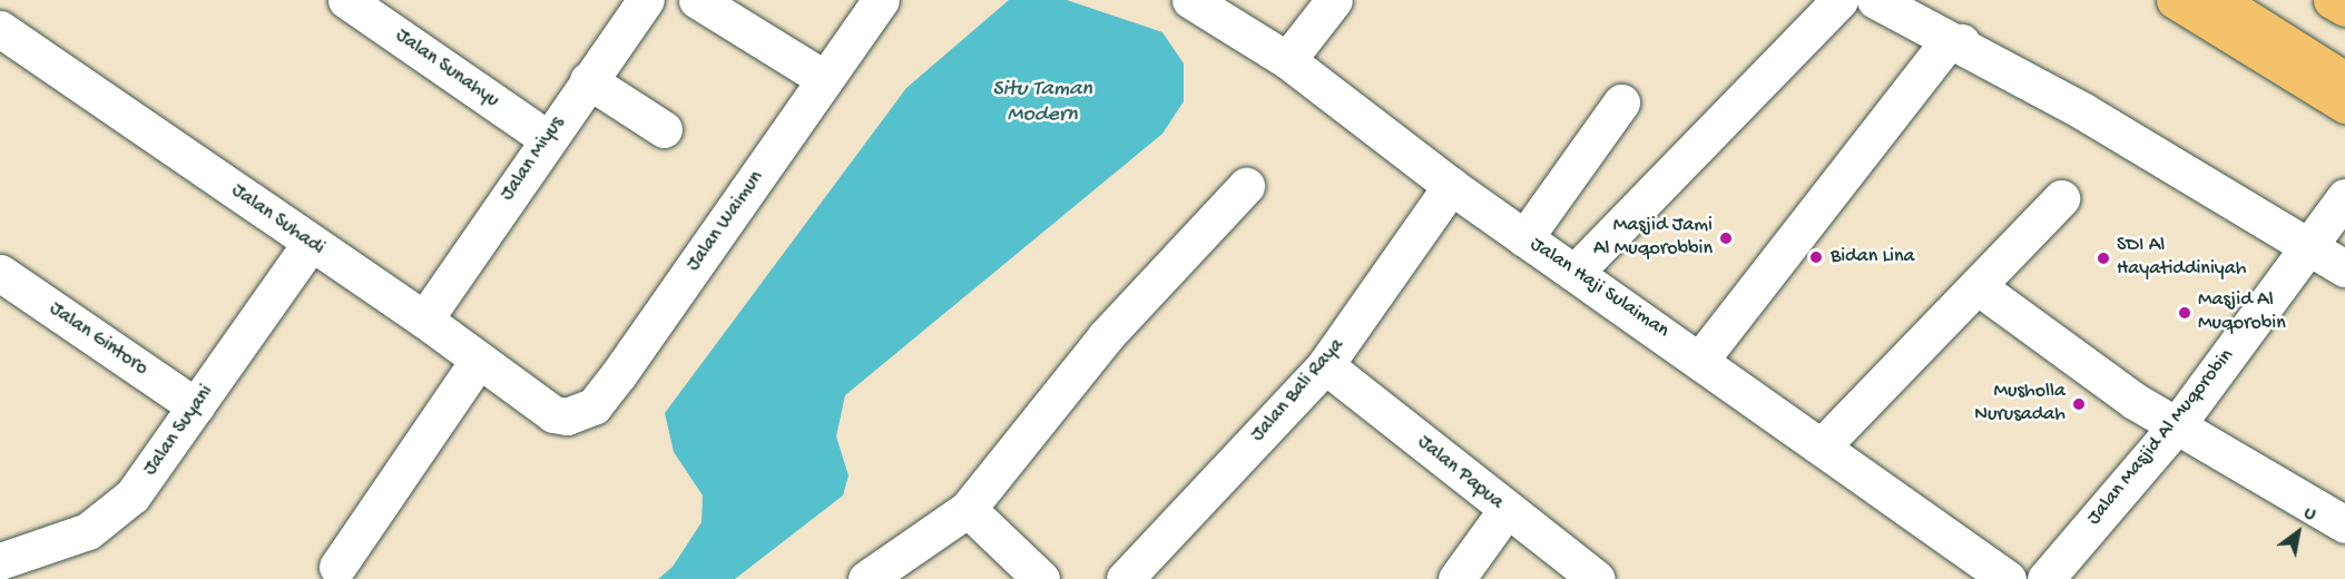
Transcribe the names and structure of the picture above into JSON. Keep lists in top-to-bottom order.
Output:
{
  "streets": {
    "street": [
      "Jalan Sunahyu",
      "Jalan Miyus",
      "Jalan Suhadi",
      "Jalan Waimun",
      "Jalan Haji Sulaiman",
      "Jalan Gintoro",
      "Jalan Bali Raya",
      "Jalan Suyani",
      "Jalan Masjid Al Muqorobin",
      "Jalan Papua"
    ]
  },
  "crossings": [
    ["Jalan Sunahyu", "Jalan Miyus"],
    ["Jalan Miyus", "Jalan Suhadi"],
    ["Jalan Suhadi", "Jalan Waimun"],
    ["Jalan Suhadi", "Jalan Suyani"],
    ["Jalan Haji Sulaiman", "Jalan Bali Raya"],
    ["Jalan Gintoro", "Jalan Suyani"],
    ["Jalan Bali Raya", "Jalan Papua"]
  ],
  "water": ["Situ Taman Modern"],
  "places": [
    "Masjid Jami Al Muqorobbin",
    "Bidan Lina",
    "SDI Al Hayatiddiniyah",
    "Masjid Al Muqorobin",
    "Musholla Nurusadah"
  ],
  "north": "top right"
}
